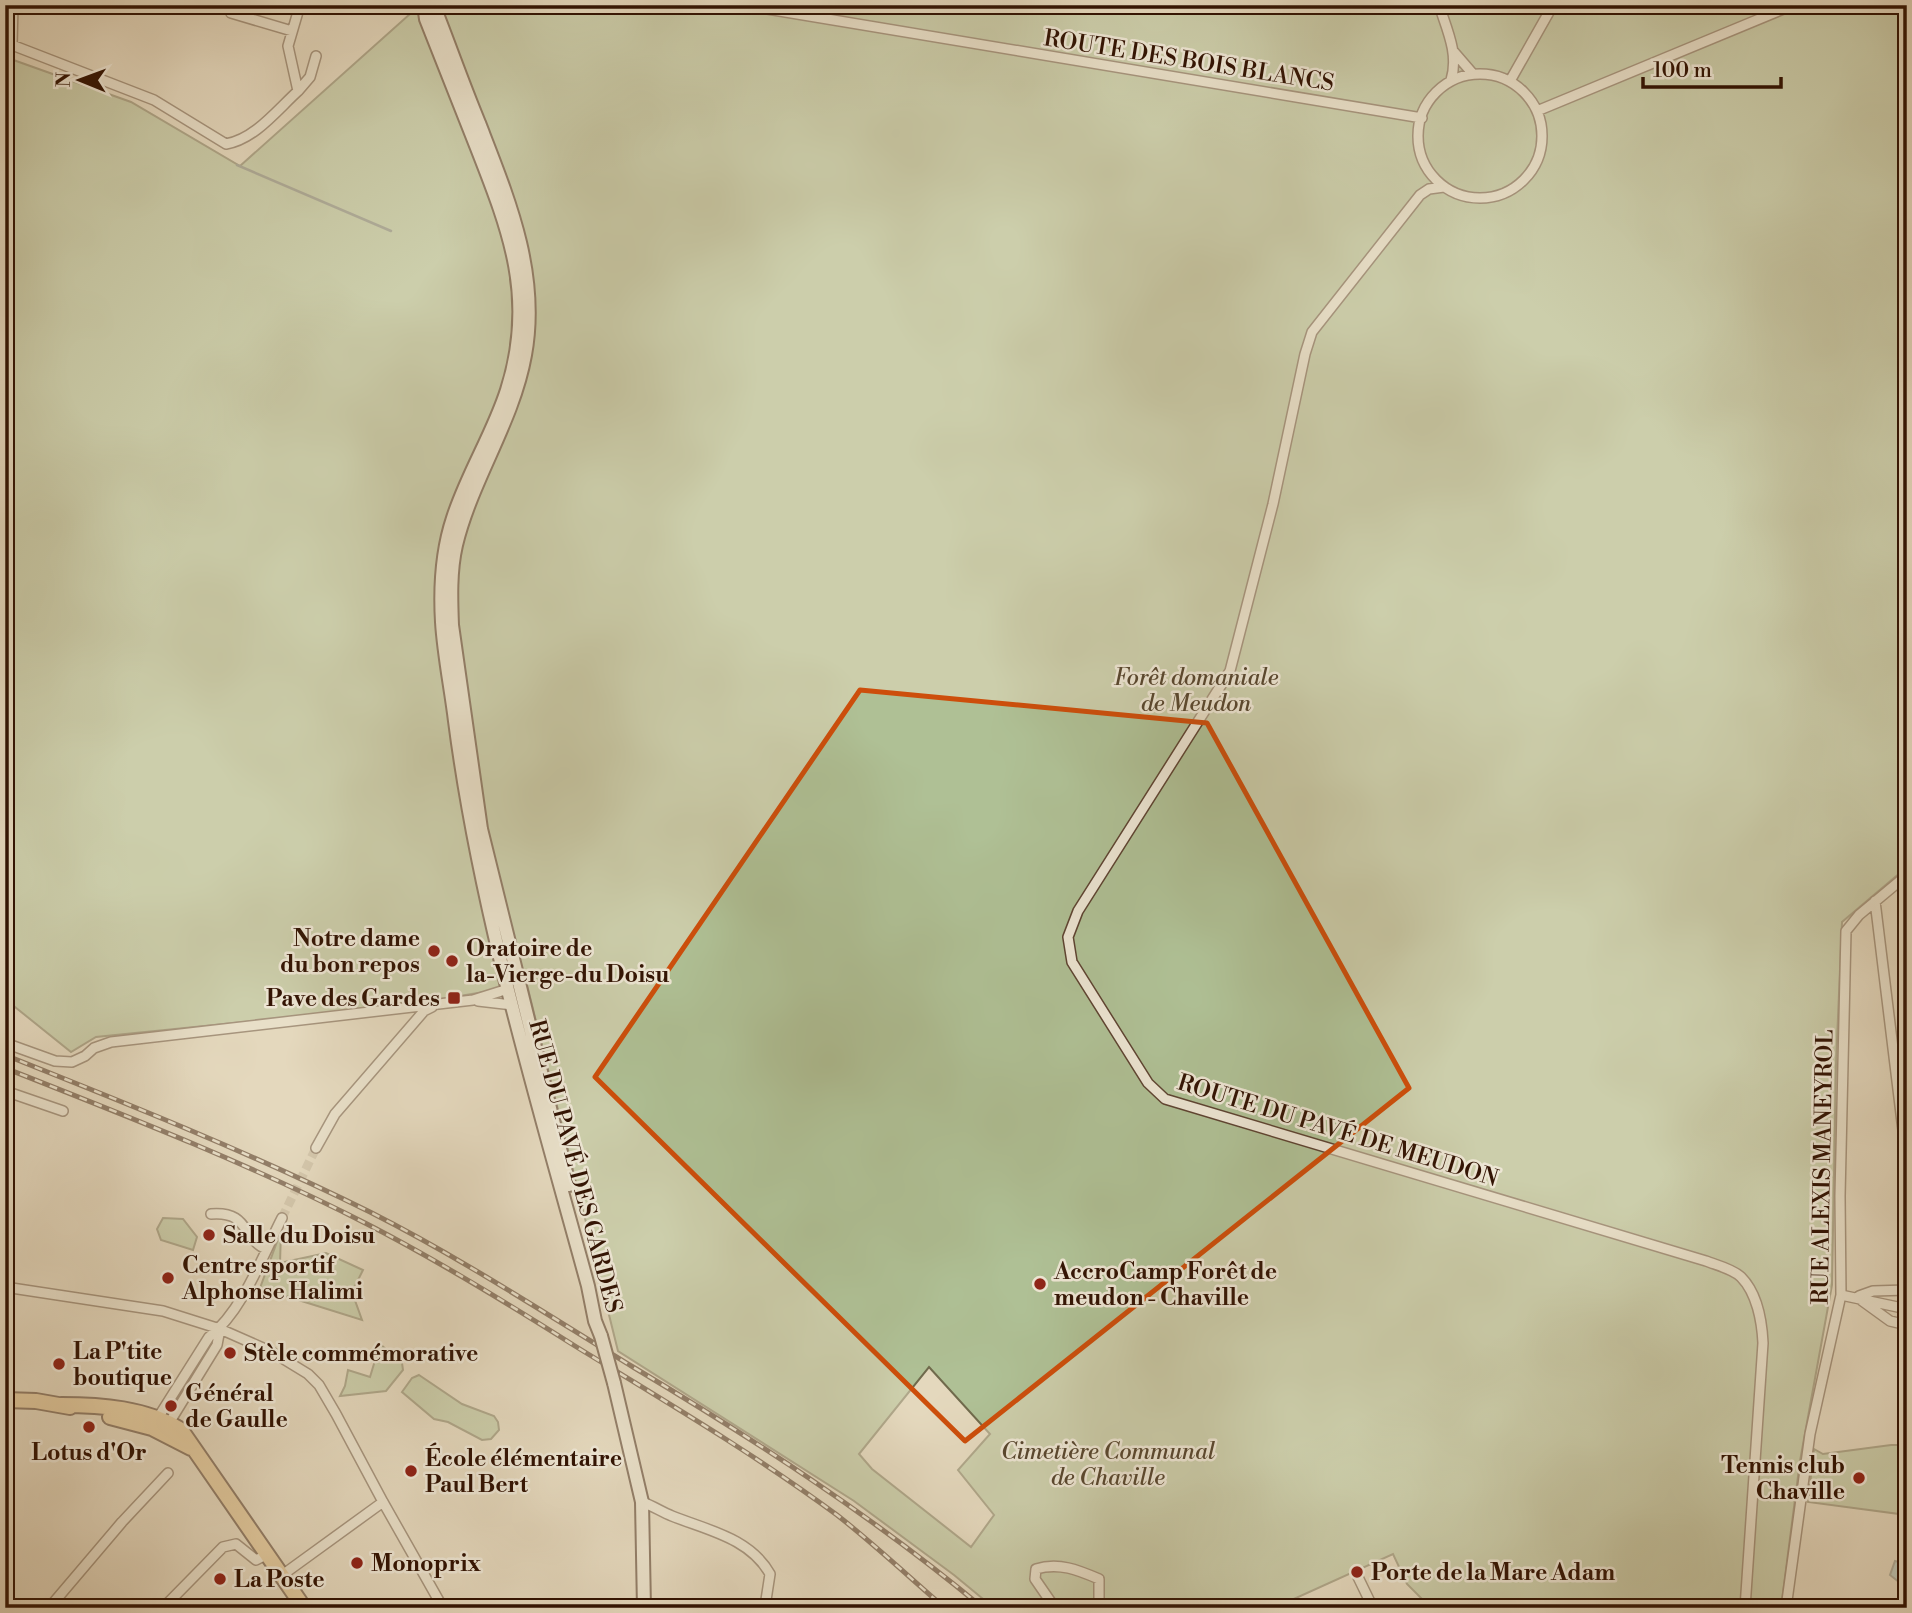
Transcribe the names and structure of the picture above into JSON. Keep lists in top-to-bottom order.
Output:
{
  "streets": {
    "main road": ["RUE DU PAVÉ DES GARDES"],
    "street": ["ROUTE DES BOIS BLANCS", "ROUTE DU PAVÉ DE MEUDON", "RUE ALEXIS MANEYROL"]
  },
  "crossings": [
    ["ROUTE DES BOIS BLANCS", "ROUTE DU PAVÉ DE MEUDON"]
  ],
  "parks": ["Forêt domaniale de Meudon", "Cimetière Communal de Chaville"],
  "places": {
    "other": [
      "Notre dame du bon repos",
      "Oratoire de la-Vierge-du Doisu",
      "Salle du Doisu",
      "Centre sportif Alphonse Halimi",
      "AccroCamp Forêt de meudon - Chaville",
      "Stèle commémorative",
      "La P'tite boutique",
      "Général de Gaulle",
      "Lotus d'Or",
      "École élémentaire Paul Bert",
      "Tennis club Chaville",
      "Monoprix",
      "Porte de la Mare Adam",
      "La Poste"
    ],
    "transit": ["Pave des Gardes"]
  },
  "scale_bar": "100 m",
  "north": "left"
}
